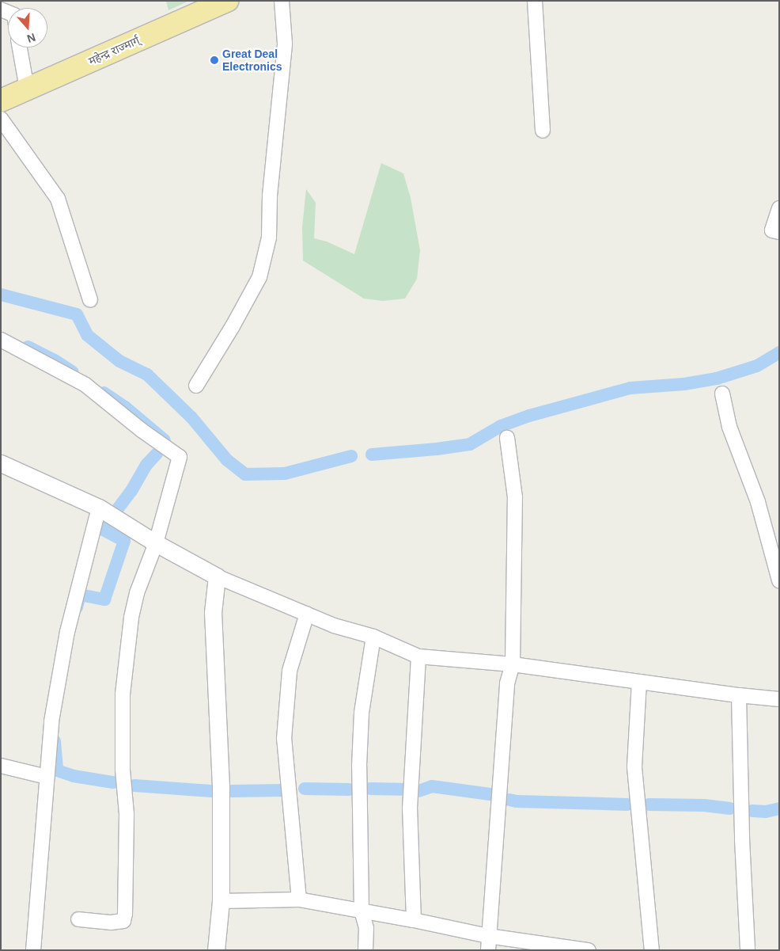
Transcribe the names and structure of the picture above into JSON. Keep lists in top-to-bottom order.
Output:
{
  "streets": {
    "highway": ["महेन्द्र राज्मार्ग्"]
  },
  "places": ["Great Deal Electronics"],
  "north": "bottom"
}
